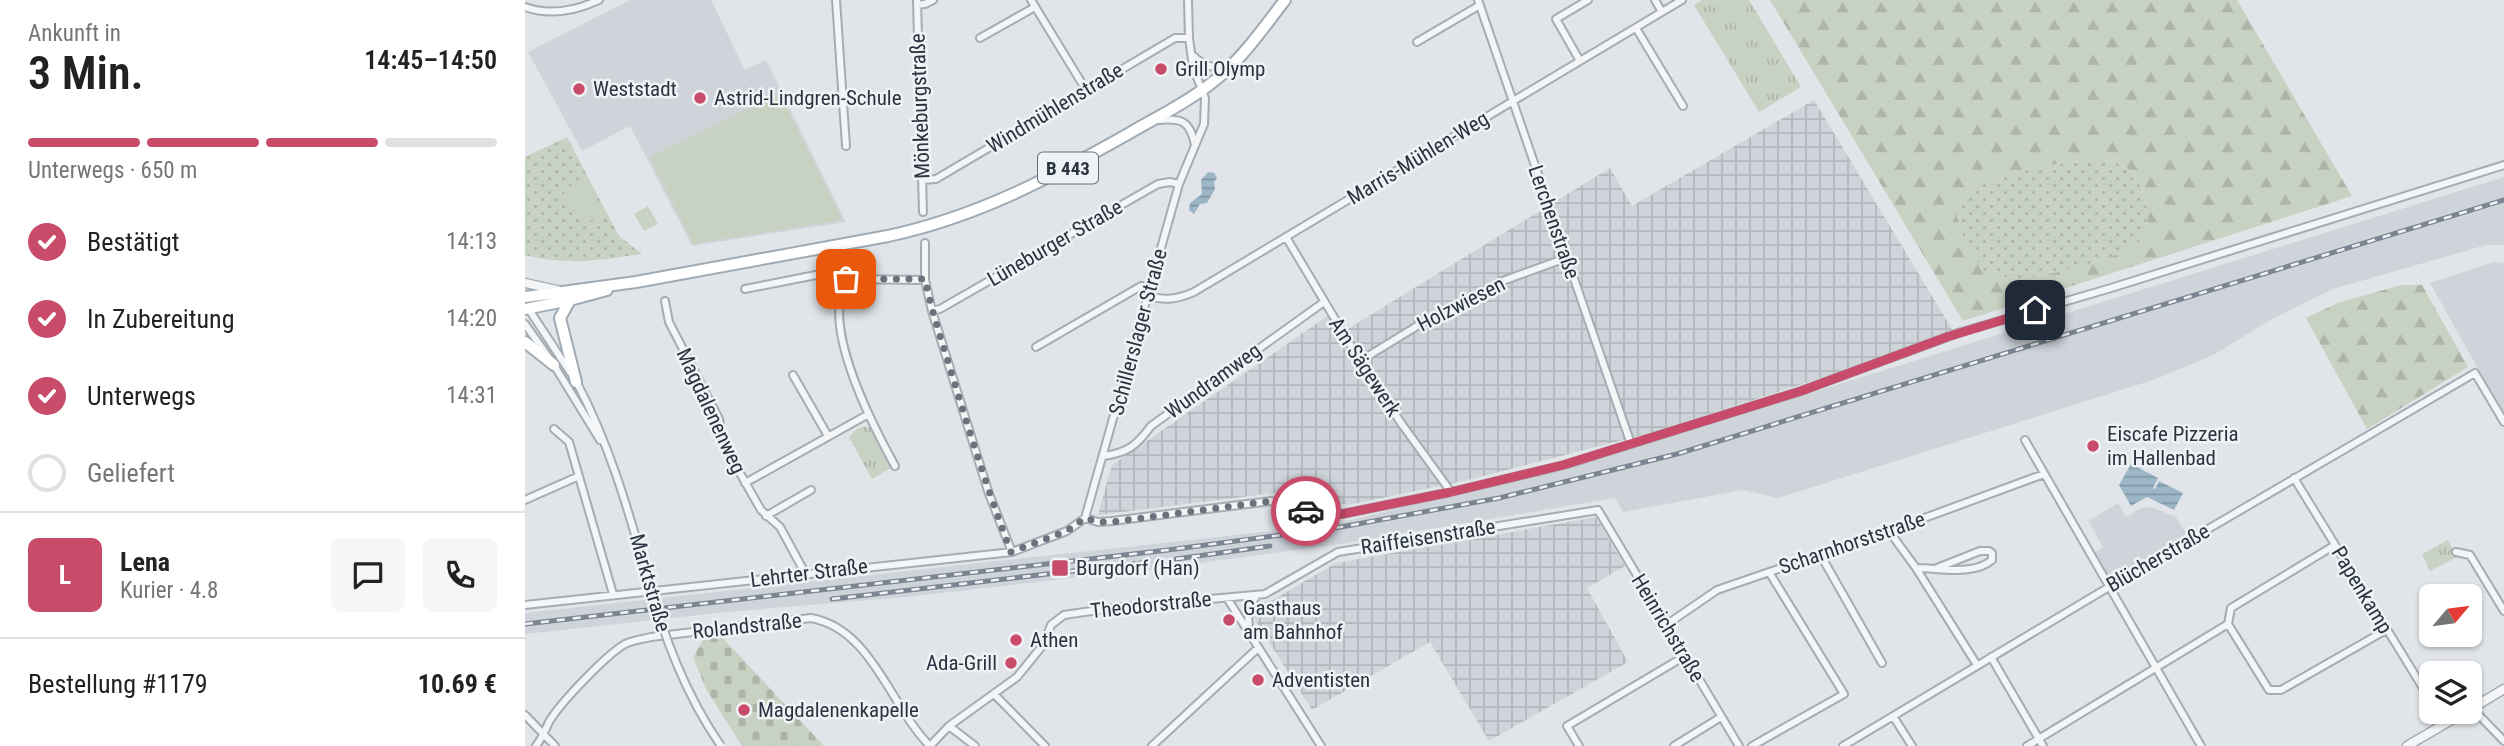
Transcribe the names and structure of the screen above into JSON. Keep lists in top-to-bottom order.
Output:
{
  "streets": {
    "main road": ["B 443"],
    "street": [
      "Mönkeburgstraße",
      "Windmühlenstraße",
      "Marris-Mühlen-Weg",
      "Lerchenstraße",
      "Lüneburger Straße",
      "Holzwiesen",
      "Schillerslager Straße",
      "Am Sägewerk",
      "Wundramweg",
      "Magdalenenweg",
      "Raiffeisenstraße",
      "Scharnhorststraße",
      "Blücherstraße",
      "Lehrter Straße",
      "Marktstraße",
      "Papenkamp",
      "Theodorstraße",
      "Rolandstraße",
      "Heinrichstraße"
    ]
  },
  "crossings": [
    ["Mönkeburgstraße", "Windmühlenstraße"],
    ["Windmühlenstraße", "Schillerslager Straße"],
    ["Marris-Mühlen-Weg", "Lerchenstraße"],
    ["Marris-Mühlen-Weg", "Schillerslager Straße"],
    ["Marris-Mühlen-Weg", "Am Sägewerk"],
    ["B 443", "Schillerslager Straße"],
    ["B 443", "Marktstraße"],
    ["Lerchenstraße", "Holzwiesen"],
    ["Lüneburger Straße", "Schillerslager Straße"],
    ["Holzwiesen", "Am Sägewerk"],
    ["Schillerslager Straße", "Wundramweg"],
    ["Schillerslager Straße", "Lehrter Straße"],
    ["Am Sägewerk", "Wundramweg"],
    ["Magdalenenweg", "Lehrter Straße"],
    ["Raiffeisenstraße", "Theodorstraße"],
    ["Raiffeisenstraße", "Heinrichstraße"],
    ["Scharnhorststraße", "Heinrichstraße"],
    ["Blücherstraße", "Papenkamp"]
  ],
  "places": {
    "other": [
      "Grill Olymp",
      "Weststadt",
      "Astrid-Lindgren-Schule",
      "Eiscafe Pizzeria im Hallenbad",
      "Gasthaus am Bahnhof",
      "Athen",
      "Ada-Grill",
      "Adventisten",
      "Magdalenenkapelle"
    ],
    "transit": ["Burgdorf (Han)"]
  },
  "north": "top right",
  "page": {
    "heading": ["3 Min.", "Ankunft in", "14:45–14:50"],
    "panel": [
      "Lena",
      "Kurier · 4.8",
      "Bestellung #1179",
      "10.69 €"
    ],
    "bar": "Unterwegs · 650 m",
    "list": [
      ["Bestätigt", "14:13"],
      ["In Zubereitung", "14:20"],
      ["Unterwegs", "14:31"],
      "Geliefert"
    ],
    "round": "L"
  }
}
